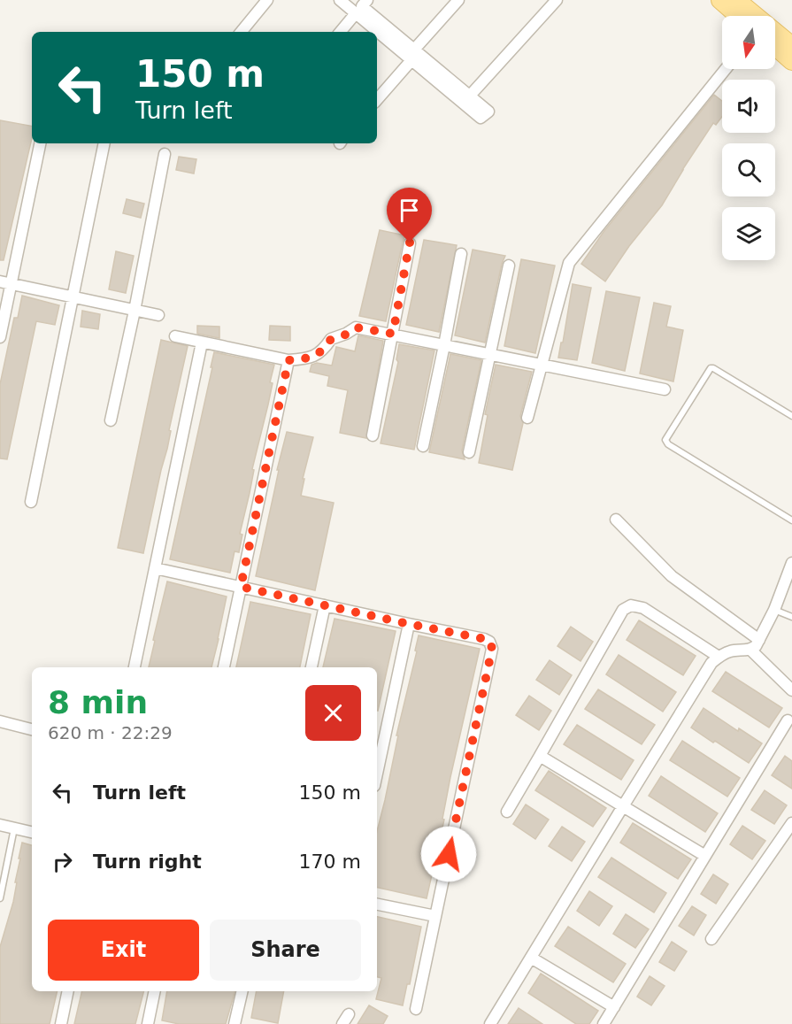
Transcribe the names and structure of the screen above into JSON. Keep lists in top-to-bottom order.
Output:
{
  "north": "bottom",
  "page": {
    "turn": ["150 m", "Turn left"],
    "heading": ["8 min", "620 m · 22:29"],
    "list": [
      {
        "name": "Turn left",
        "value": "150 m"
      },
      {
        "name": "Turn right",
        "value": "170 m"
      }
    ],
    "buttons": ["Exit", "Share"]
  }
}
